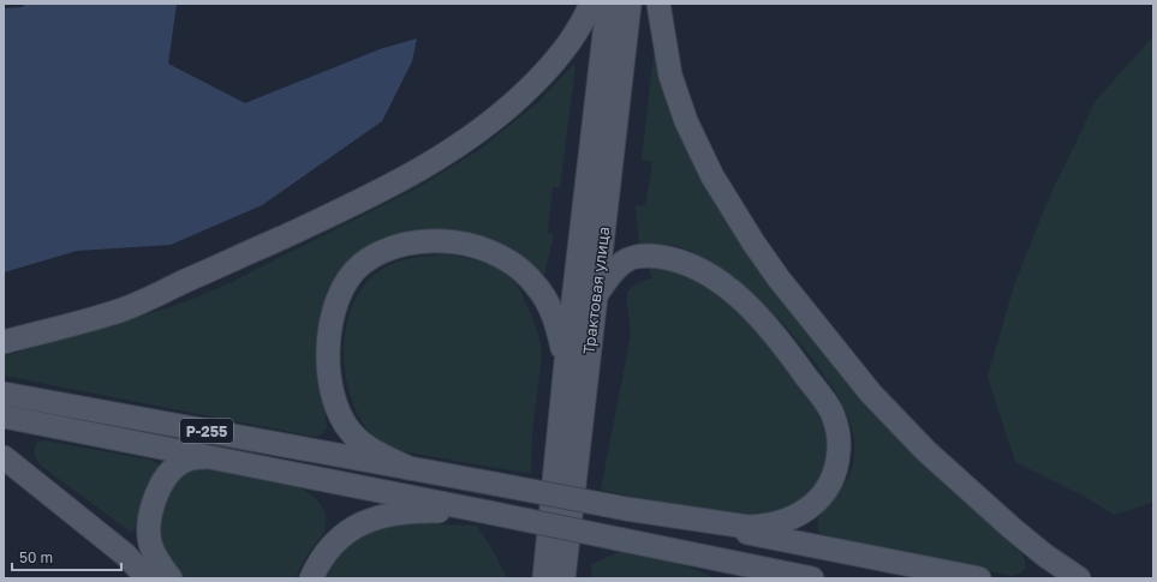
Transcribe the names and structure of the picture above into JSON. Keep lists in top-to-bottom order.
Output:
{
  "streets": {
    "main road": ["Трактовая улица", "Р-255"]
  },
  "scale_bar": "50 m"
}
